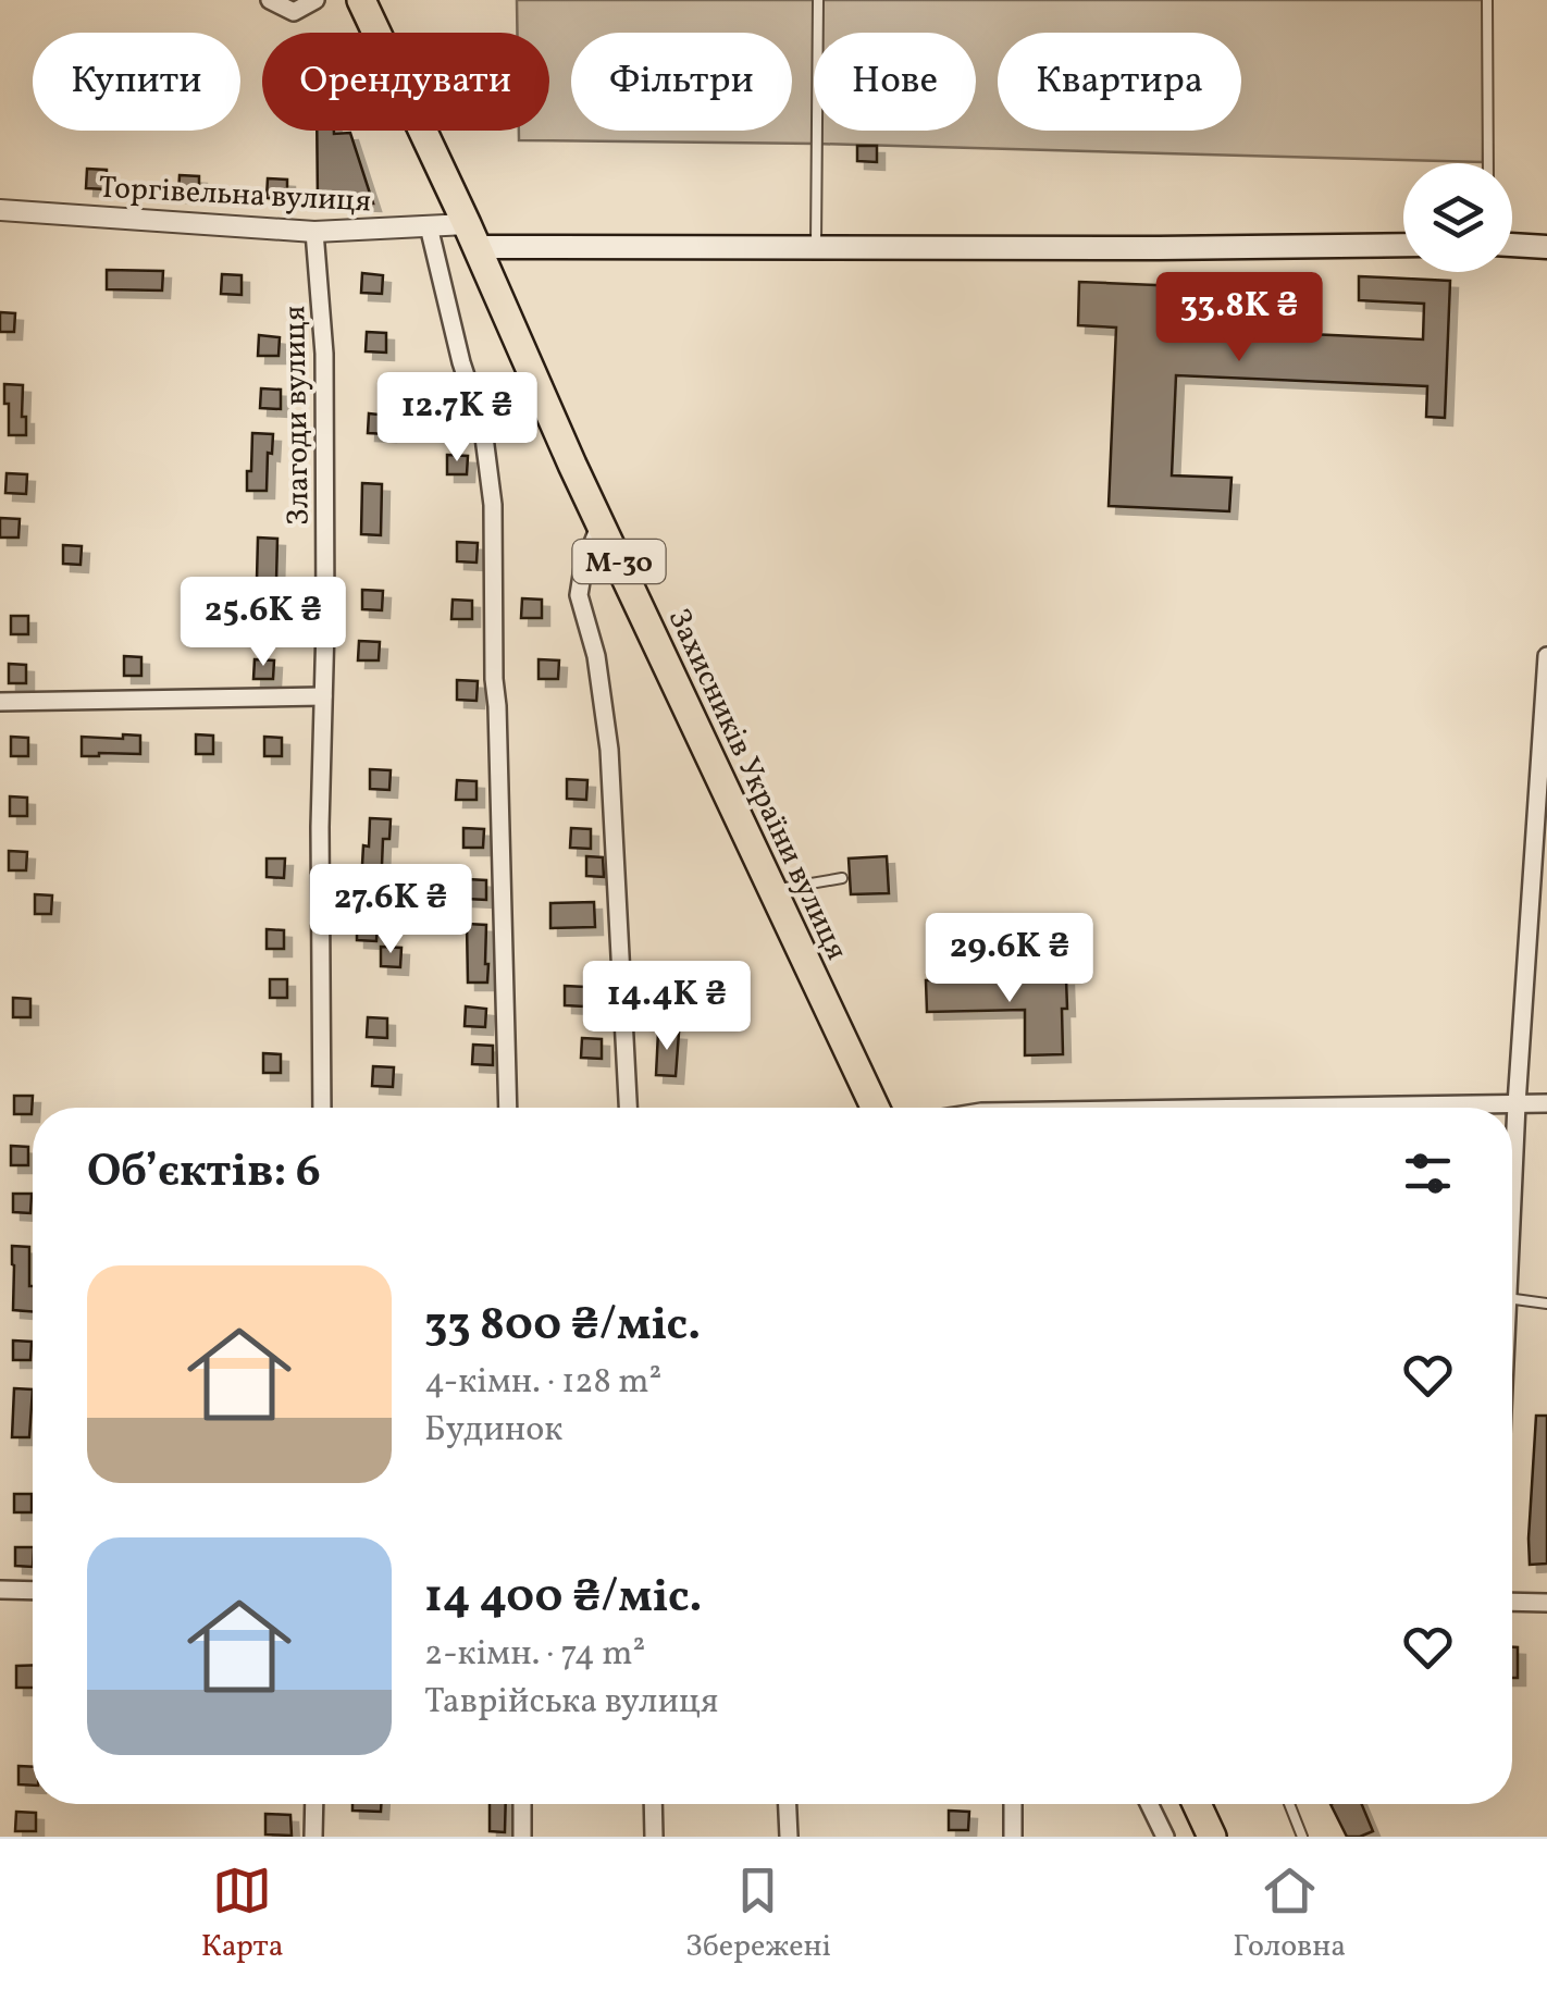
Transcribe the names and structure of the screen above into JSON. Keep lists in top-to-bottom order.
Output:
{
  "streets": {
    "highway": ["М-30", "Захисників України вулиця"],
    "street": ["Торгівельна вулиця", "Злагоди вулиця"]
  },
  "crossings": [
    ["Торгівельна вулиця", "Злагоди вулиця"],
    ["Торгівельна вулиця", "Захисників України вулиця"]
  ],
  "page": {
    "chip": [
      "Купити",
      "Орендувати",
      "Фільтри",
      "Нове",
      "Квартира"
    ],
    "price": [
      "33.8K ₴",
      "12.7K ₴",
      "25.6K ₴",
      "27.6K ₴",
      "29.6K ₴",
      "14.4K ₴"
    ],
    "heading": "Об’єктів: 6",
    "list": [
      {
        "name": "33 800 ₴/міс.",
        "note": "4-кімн. · 128 m² · Будинок"
      },
      {
        "name": "14 400 ₴/міс.",
        "note": "2-кімн. · 74 m² · Таврійська вулиця"
      }
    ],
    "tabs": ["Карта", "Збережені", "Головна"]
  }
}
